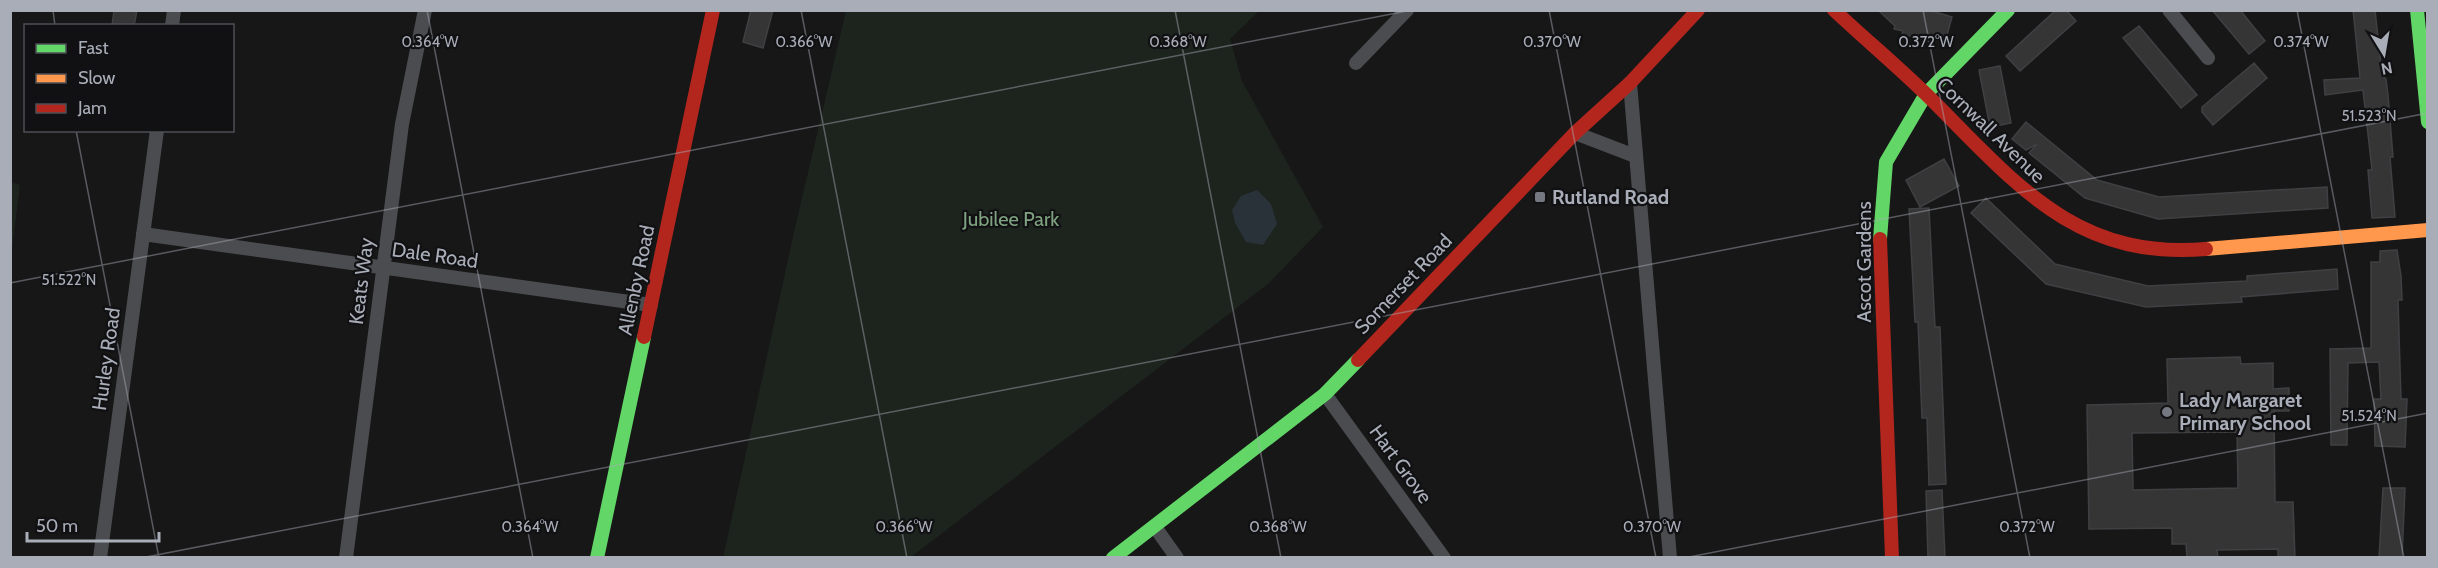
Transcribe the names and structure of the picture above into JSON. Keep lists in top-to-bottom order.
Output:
{
  "streets": {
    "street": [
      "Cornwall Avenue",
      "Dale Road",
      "Ascot Gardens",
      "Allenby Road",
      "Keats Way",
      "Somerset Road",
      "Hurley Road",
      "Hart Grove"
    ]
  },
  "crossings": [
    ["Cornwall Avenue", "Ascot Gardens"],
    ["Dale Road", "Allenby Road"],
    ["Dale Road", "Keats Way"],
    ["Dale Road", "Hurley Road"],
    ["Somerset Road", "Hart Grove"]
  ],
  "parks": ["Jubilee Park"],
  "places": {
    "transit": ["Rutland Road"],
    "other": ["Lady Margaret Primary School"]
  },
  "legend": ["Fast", "Slow", "Jam"],
  "scale_bar": "50 m",
  "north": "bottom",
  "coordinates": [
    "0.364°W",
    "0.366°W",
    "0.368°W",
    "0.370°W",
    "0.374°W",
    "0.372°W",
    "51.523°N",
    "51.522°N",
    "51.524°N"
  ]
}
